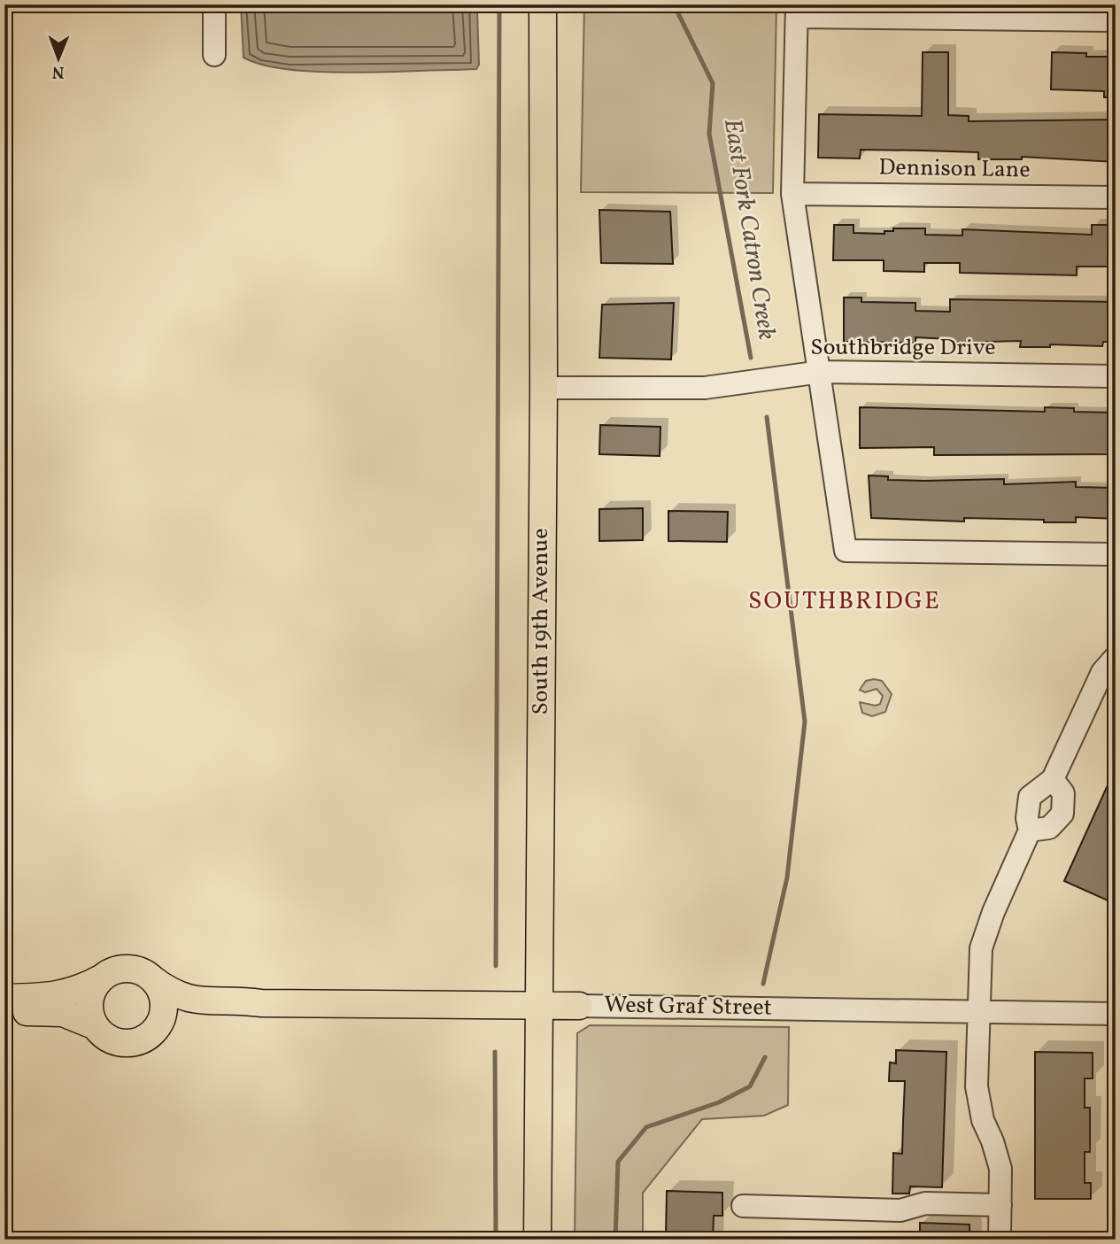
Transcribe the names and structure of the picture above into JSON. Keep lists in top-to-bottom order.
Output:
{
  "streets": {
    "main road": ["South 19th Avenue", "West Graf Street"],
    "street": ["Dennison Lane", "Southbridge Drive"]
  },
  "crossings": [
    ["Southbridge Drive", "South 19th Avenue"],
    ["South 19th Avenue", "West Graf Street"]
  ],
  "districts": ["SOUTHBRIDGE"],
  "water": ["East Fork Catron Creek"],
  "north": "bottom"
}
